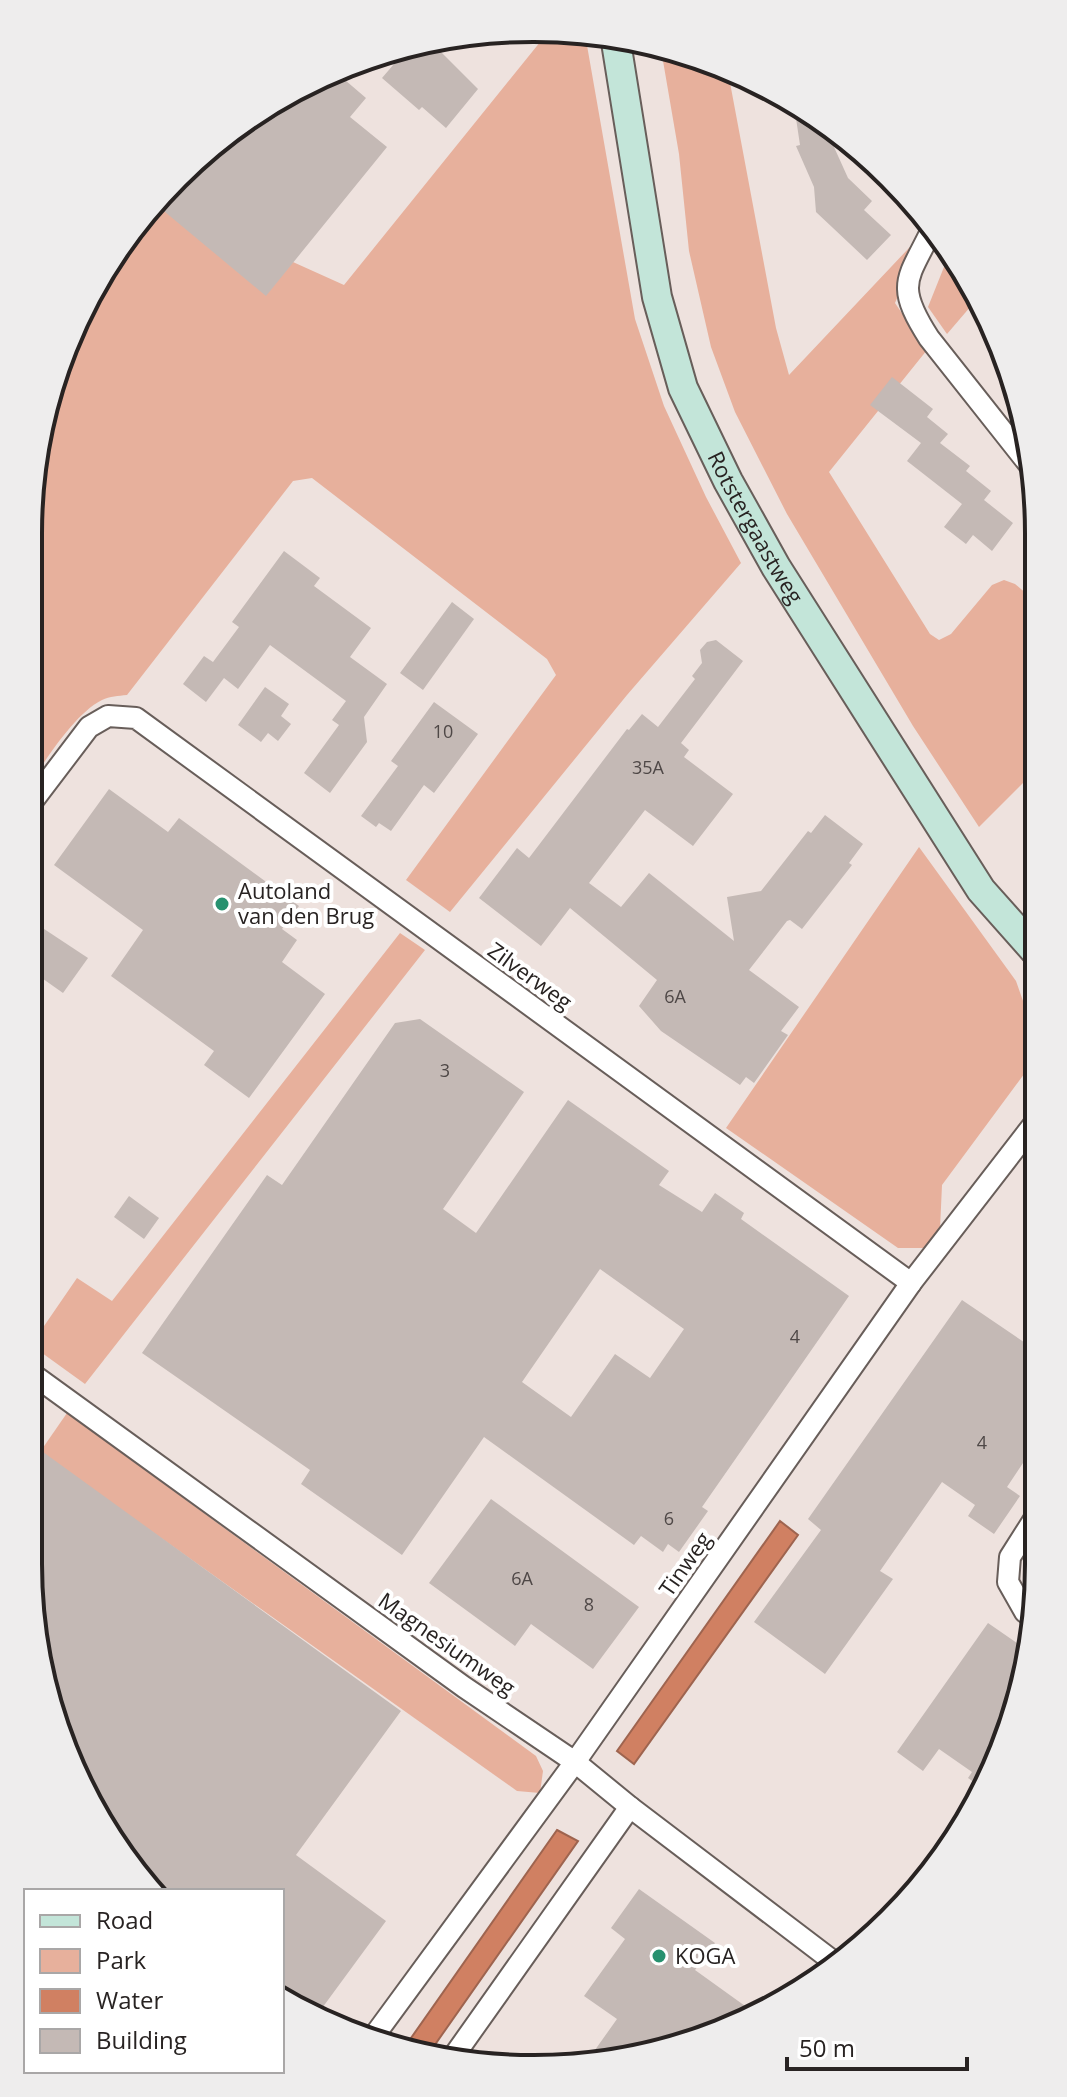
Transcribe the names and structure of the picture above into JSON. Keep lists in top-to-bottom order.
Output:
{
  "streets": {
    "street": [
      "Rotstergaastweg",
      "Zilverweg",
      "Tinweg",
      "Magnesiumweg"
    ]
  },
  "crossings": [
    ["Zilverweg", "Tinweg"],
    ["Tinweg", "Magnesiumweg"]
  ],
  "places": ["Autoland van den Brug", "KOGA"],
  "house_numbers": [
    "10",
    "35A",
    "6A",
    "3",
    "4",
    "4",
    "6",
    "6A",
    "8"
  ],
  "legend": [
    "Road",
    "Park",
    "Water",
    "Building"
  ],
  "scale_bar": "50 m"
}
